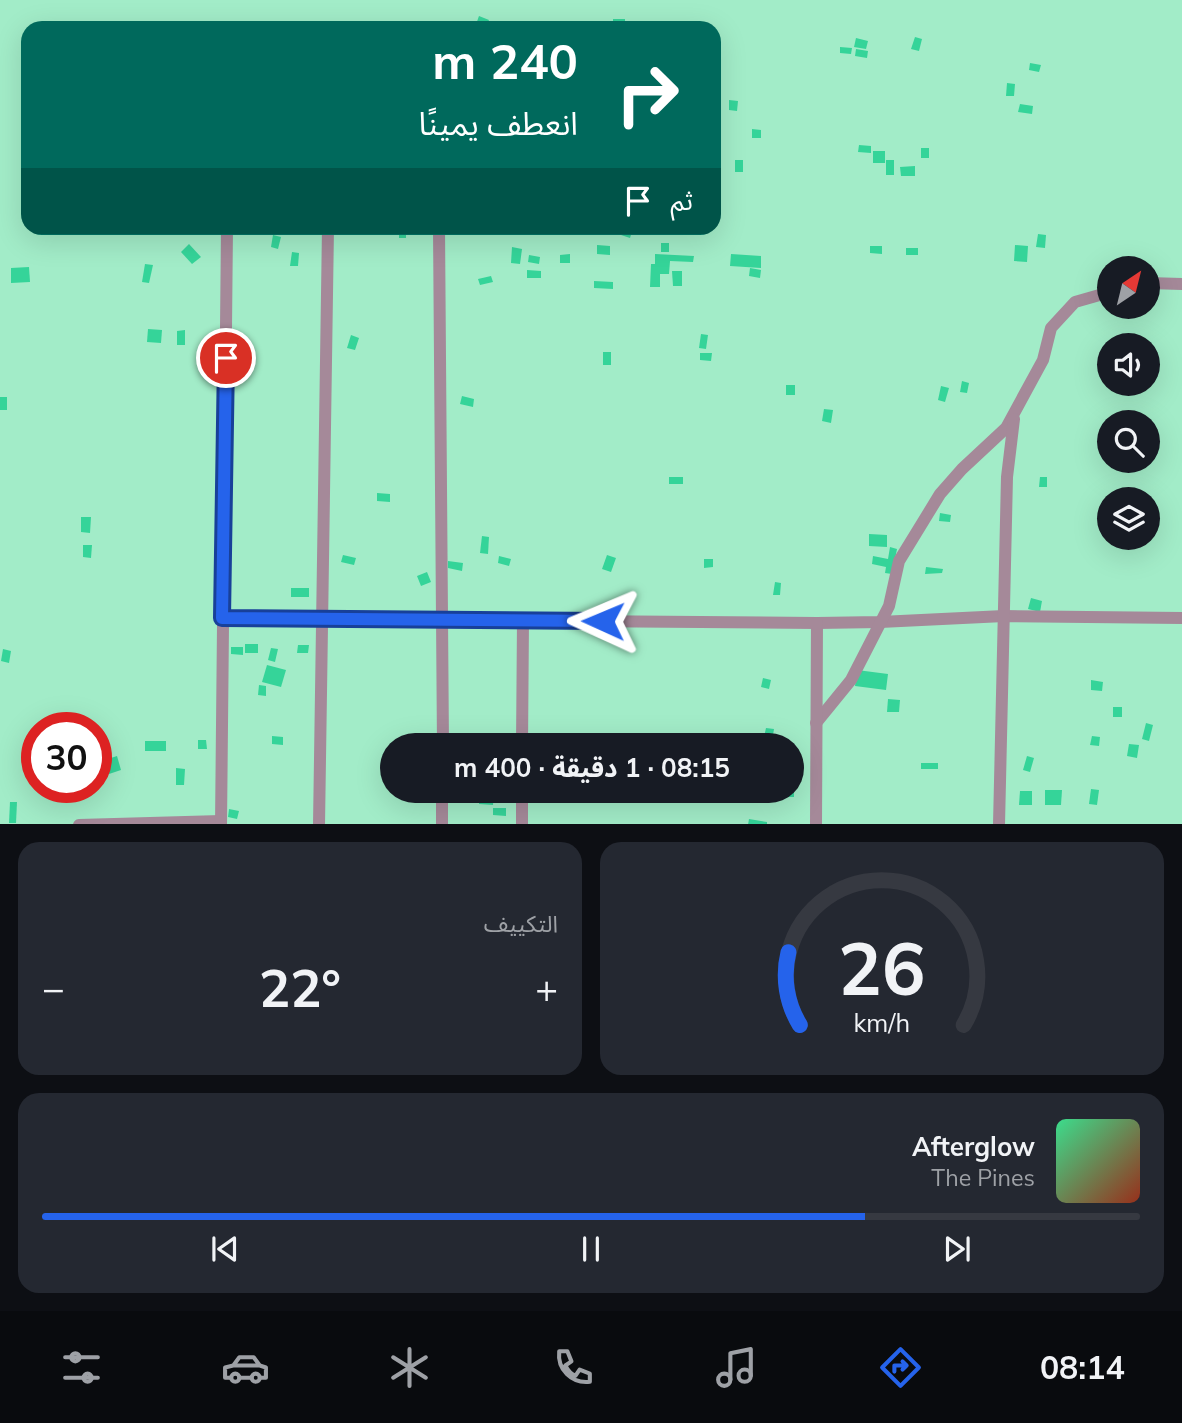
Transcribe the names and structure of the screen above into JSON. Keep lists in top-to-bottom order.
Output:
{
  "north": "top right",
  "page": {
    "turn": ["240 m", "انعطف يمينًا"],
    "then": "ثم",
    "limit": "30",
    "trip": "08:15 · 1 دقيقة · 400 m",
    "tile": "التكييف",
    "heat": ["−", "22°", "+"],
    "song": ["Afterglow", "The Pines"],
    "tabs": "08:14",
    "gauge": ["26", "km/h"]
  }
}
